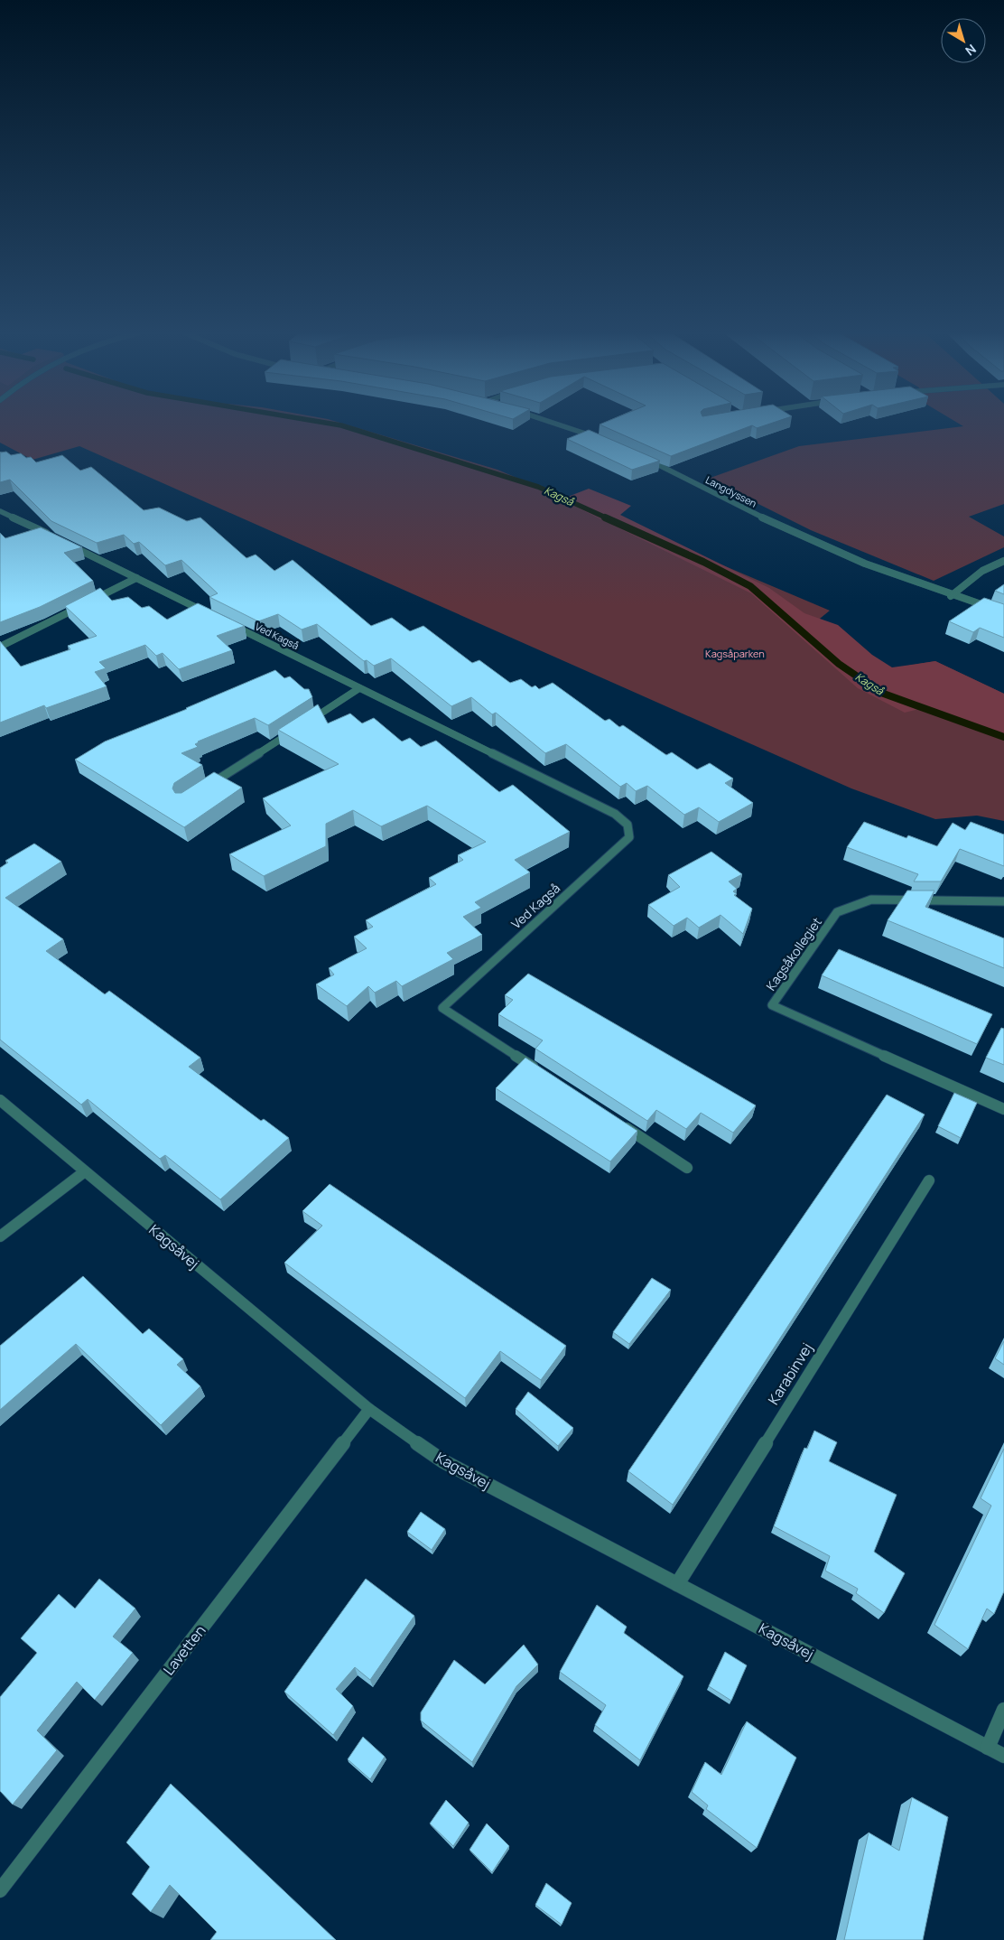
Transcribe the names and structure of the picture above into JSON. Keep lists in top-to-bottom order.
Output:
{
  "streets": {
    "street": [
      "Langdyssen",
      "Ved Kagså",
      "Kagsåkollegiet",
      "Kagsåvej",
      "Karabinvej",
      "Lavetten"
    ]
  },
  "crossings": [
    ["Kagsåvej", "Karabinvej"],
    ["Kagsåvej", "Lavetten"]
  ],
  "water": ["Kagså"],
  "parks": ["Kagsåparken"],
  "north": "bottom right"
}
